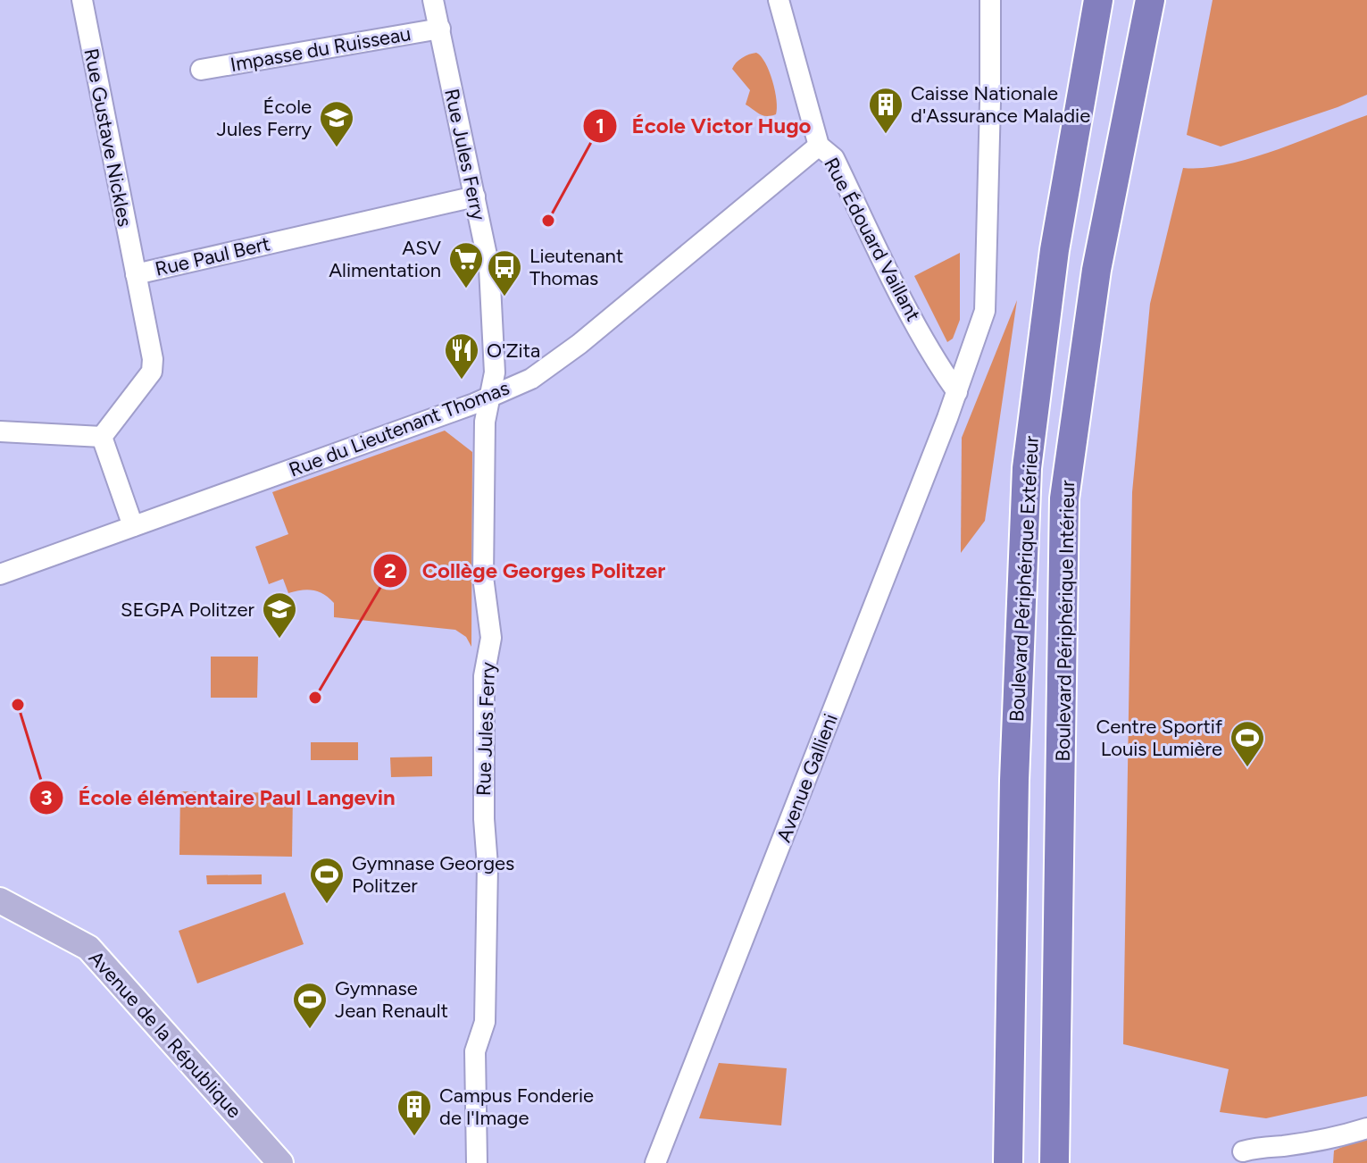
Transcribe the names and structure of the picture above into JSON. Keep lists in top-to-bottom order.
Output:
{
  "streets": {
    "highway": ["Boulevard Périphérique Extérieur", "Boulevard Périphérique Intérieur"],
    "main road": ["Avenue de la République"],
    "street": [
      "Impasse du Ruisseau",
      "Rue Gustave Nickles",
      "Rue Jules Ferry",
      "Rue Édouard Vaillant",
      "Rue Paul Bert",
      "Rue du Lieutenant Thomas",
      "Avenue Gallieni"
    ]
  },
  "crossings": [
    ["Impasse du Ruisseau", "Rue Jules Ferry"],
    ["Rue Gustave Nickles", "Rue Paul Bert"],
    ["Rue Jules Ferry", "Rue Paul Bert"],
    ["Rue Jules Ferry", "Rue du Lieutenant Thomas"],
    ["Rue Édouard Vaillant", "Rue du Lieutenant Thomas"],
    ["Rue Édouard Vaillant", "Avenue Gallieni"]
  ],
  "places": {
    "building": ["Caisse Nationale d'Assurance Maladie", "Campus Fonderie de l'Image"],
    "school or university": ["École Jules Ferry", "SEGPA Politzer"],
    "other": ["École Victor Hugo", "Collège Georges Politzer", "École élémentaire Paul Langevin"],
    "supermarket": ["ASV Alimentation"],
    "bus stop": ["Lieutenant Thomas"],
    "restaurant": ["O'Zita"],
    "sports": ["Centre Sportif Louis Lumière", "Gymnase Georges Politzer", "Gymnase Jean Renault"]
  }
}
